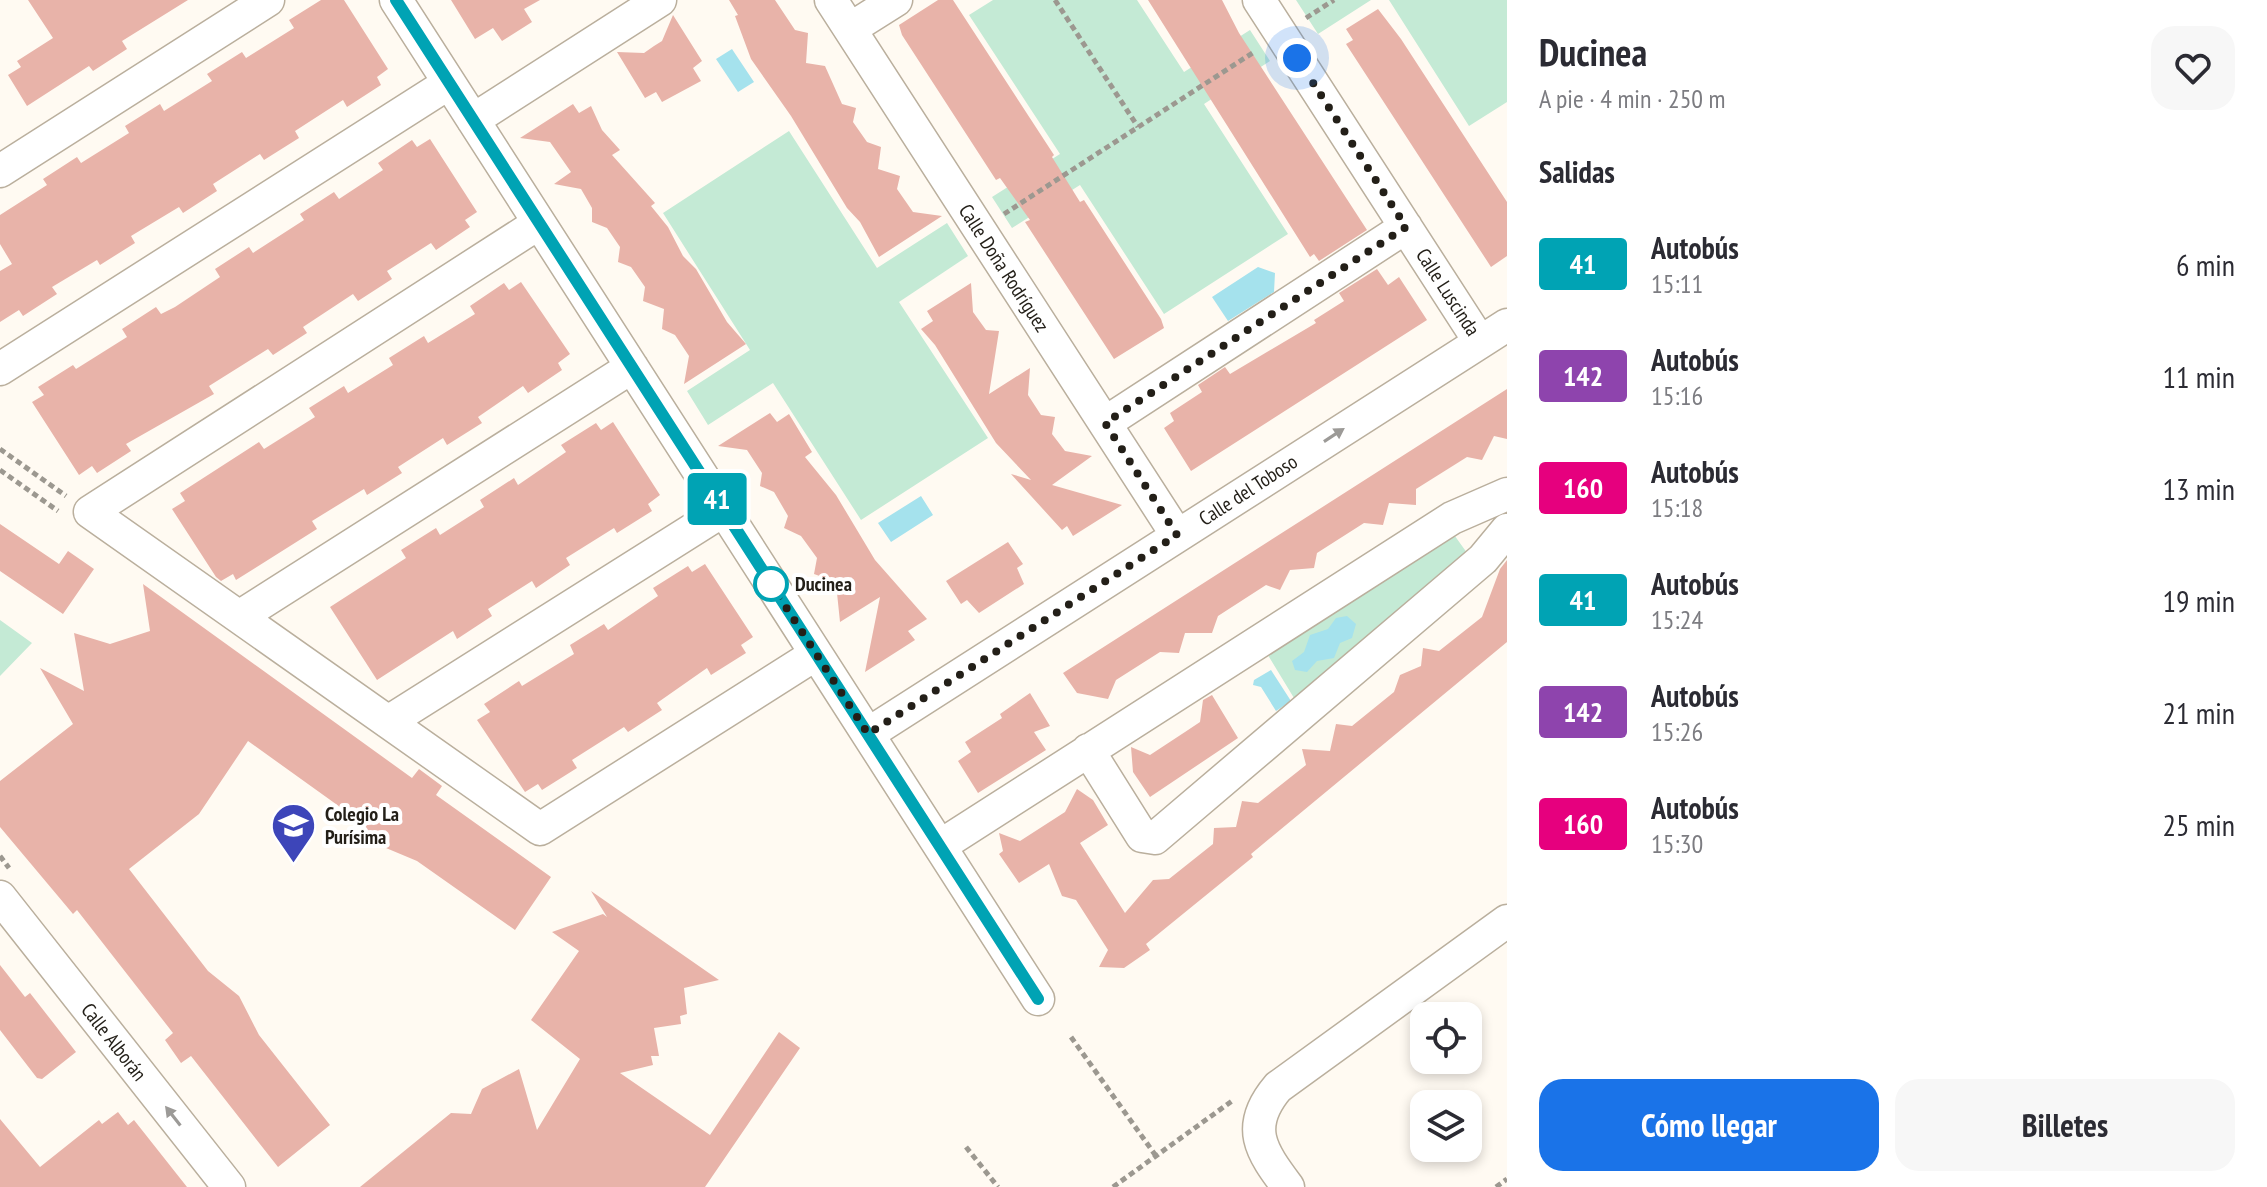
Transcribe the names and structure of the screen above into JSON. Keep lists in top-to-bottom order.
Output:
{
  "streets": {
    "street": [
      "Calle Doña Rodríguez",
      "Calle Luscinda",
      "Calle del Toboso",
      "Calle Alborán"
    ]
  },
  "crossings": [
    ["Calle Doña Rodríguez", "Calle del Toboso"],
    ["Calle Luscinda", "Calle del Toboso"]
  ],
  "one_way": ["Calle Alborán"],
  "places": {
    "other": ["Ducinea"],
    "school or university": ["Colegio La Purísima"]
  },
  "lines": ["bus line 41"],
  "page": {
    "on_map": "41",
    "heading": [
      ["Ducinea", "A pie · 4 min · 250 m"],
      "Salidas"
    ],
    "list": [
      {
        "mark": "41",
        "name": "Autobús",
        "note": "15:11",
        "value": "6 min"
      },
      {
        "mark": "142",
        "name": "Autobús",
        "note": "15:16",
        "value": "11 min"
      },
      {
        "mark": "160",
        "name": "Autobús",
        "note": "15:18",
        "value": "13 min"
      },
      {
        "mark": "41",
        "name": "Autobús",
        "note": "15:24",
        "value": "19 min"
      },
      {
        "mark": "142",
        "name": "Autobús",
        "note": "15:26",
        "value": "21 min"
      },
      {
        "mark": "160",
        "name": "Autobús",
        "note": "15:30",
        "value": "25 min"
      }
    ],
    "buttons": ["Cómo llegar", "Billetes"]
  }
}
